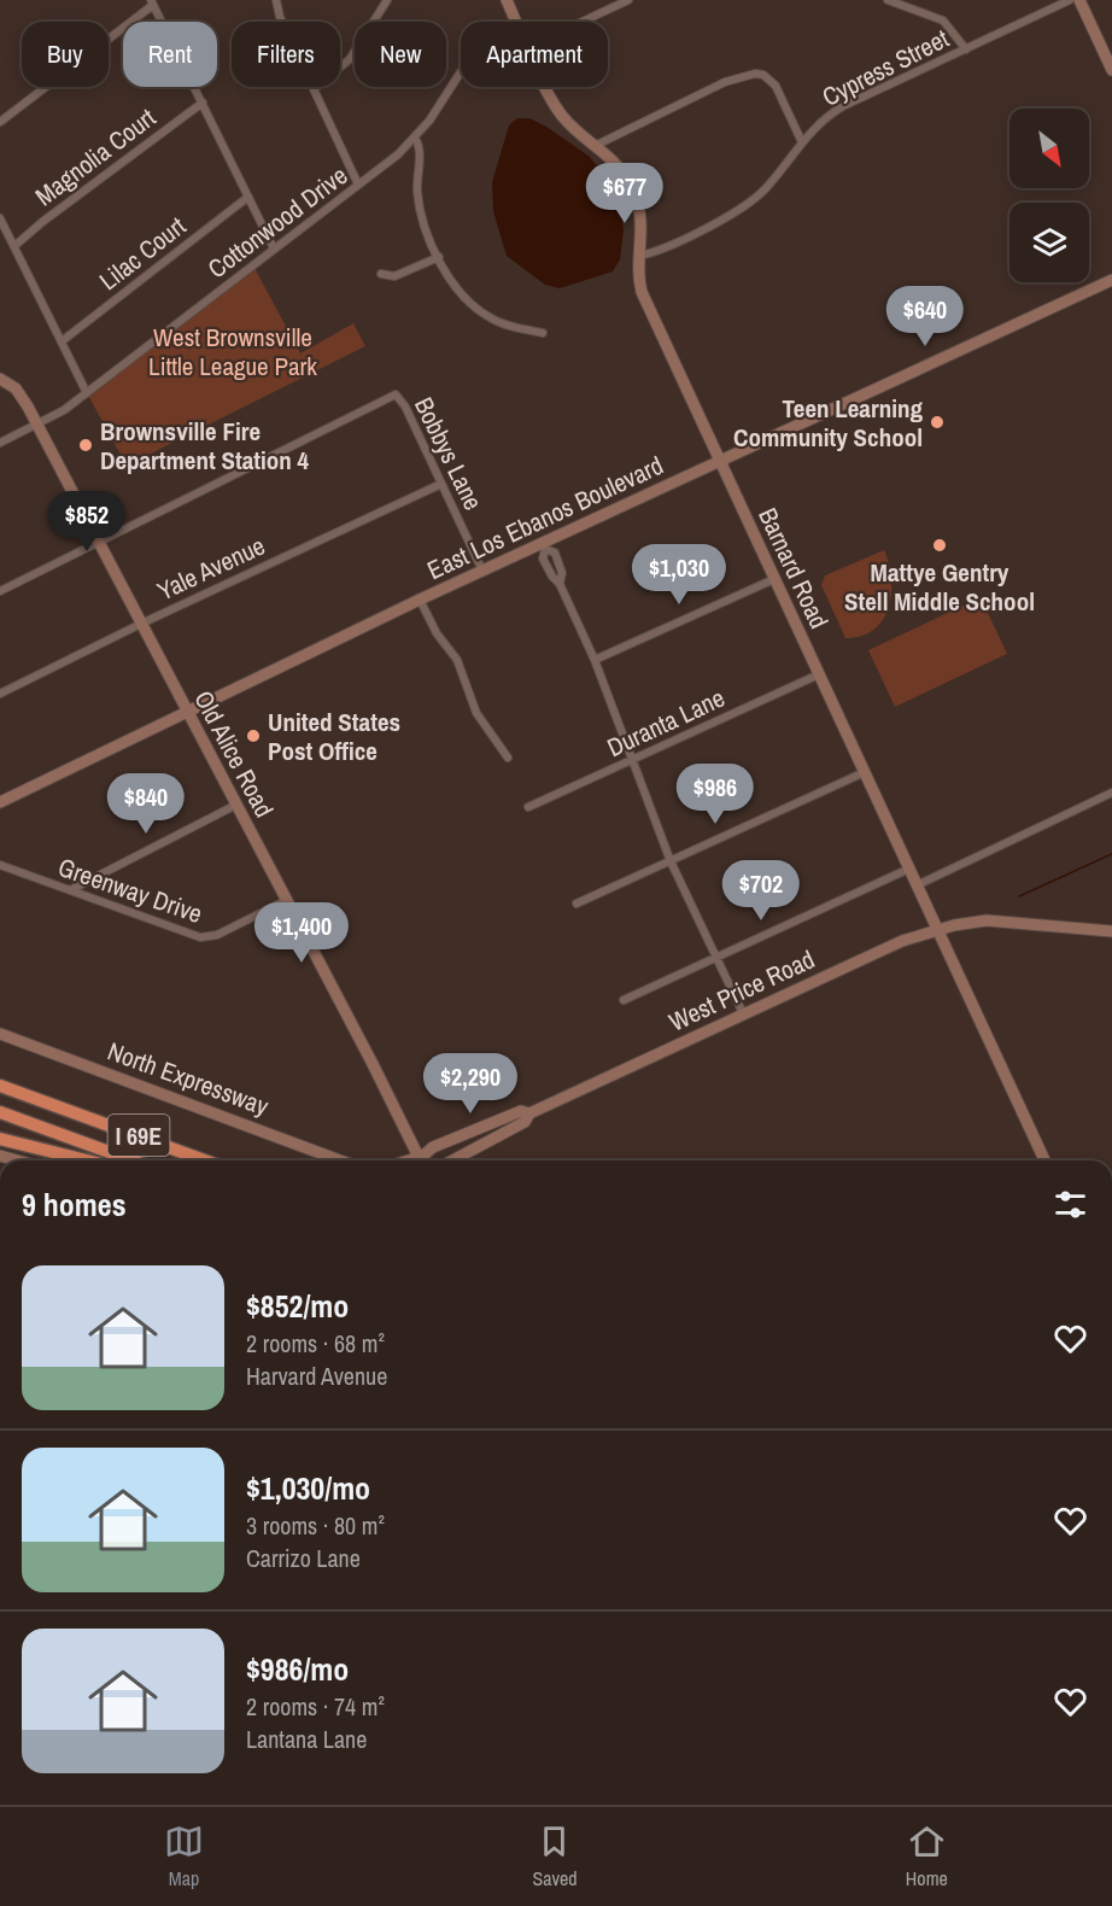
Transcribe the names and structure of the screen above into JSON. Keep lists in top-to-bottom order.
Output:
{
  "streets": {
    "highway": ["I 69E"],
    "street": [
      "Cypress Street",
      "Magnolia Court",
      "Cottonwood Drive",
      "Lilac Court",
      "Bobbys Lane",
      "East Los Ebanos Boulevard",
      "Yale Avenue",
      "Barnard Road",
      "Duranta Lane",
      "Old Alice Road",
      "Greenway Drive",
      "West Price Road",
      "North Expressway"
    ]
  },
  "crossings": [
    ["Cypress Street", "Barnard Road"],
    ["Cottonwood Drive", "Old Alice Road"],
    ["Bobbys Lane", "East Los Ebanos Boulevard"],
    ["Bobbys Lane", "Yale Avenue"],
    ["Bobbys Lane", "Old Alice Road"],
    ["East Los Ebanos Boulevard", "Barnard Road"],
    ["East Los Ebanos Boulevard", "Old Alice Road"],
    ["Yale Avenue", "Old Alice Road"],
    ["Barnard Road", "Duranta Lane"],
    ["Barnard Road", "West Price Road"],
    ["Old Alice Road", "Greenway Drive"]
  ],
  "parks": ["West Brownsville Little League Park"],
  "places": [
    "Teen Learning Community School",
    "Brownsville Fire Department Station 4",
    "Mattye Gentry Stell Middle School",
    "United States Post Office"
  ],
  "north": "bottom right",
  "page": {
    "chip": [
      "Buy",
      "Rent",
      "Filters",
      "New",
      "Apartment"
    ],
    "price": [
      "$677",
      "$640",
      "$852",
      "$1,030",
      "$986",
      "$840",
      "$702",
      "$1,400",
      "$2,290"
    ],
    "heading": "9 homes",
    "list": [
      {
        "name": "$852/mo",
        "note": "2 rooms · 68 m² · Harvard Avenue"
      },
      {
        "name": "$1,030/mo",
        "note": "3 rooms · 80 m² · Carrizo Lane"
      },
      {
        "name": "$986/mo",
        "note": "2 rooms · 74 m² · Lantana Lane"
      }
    ],
    "tabs": ["Map", "Saved", "Home"]
  }
}
